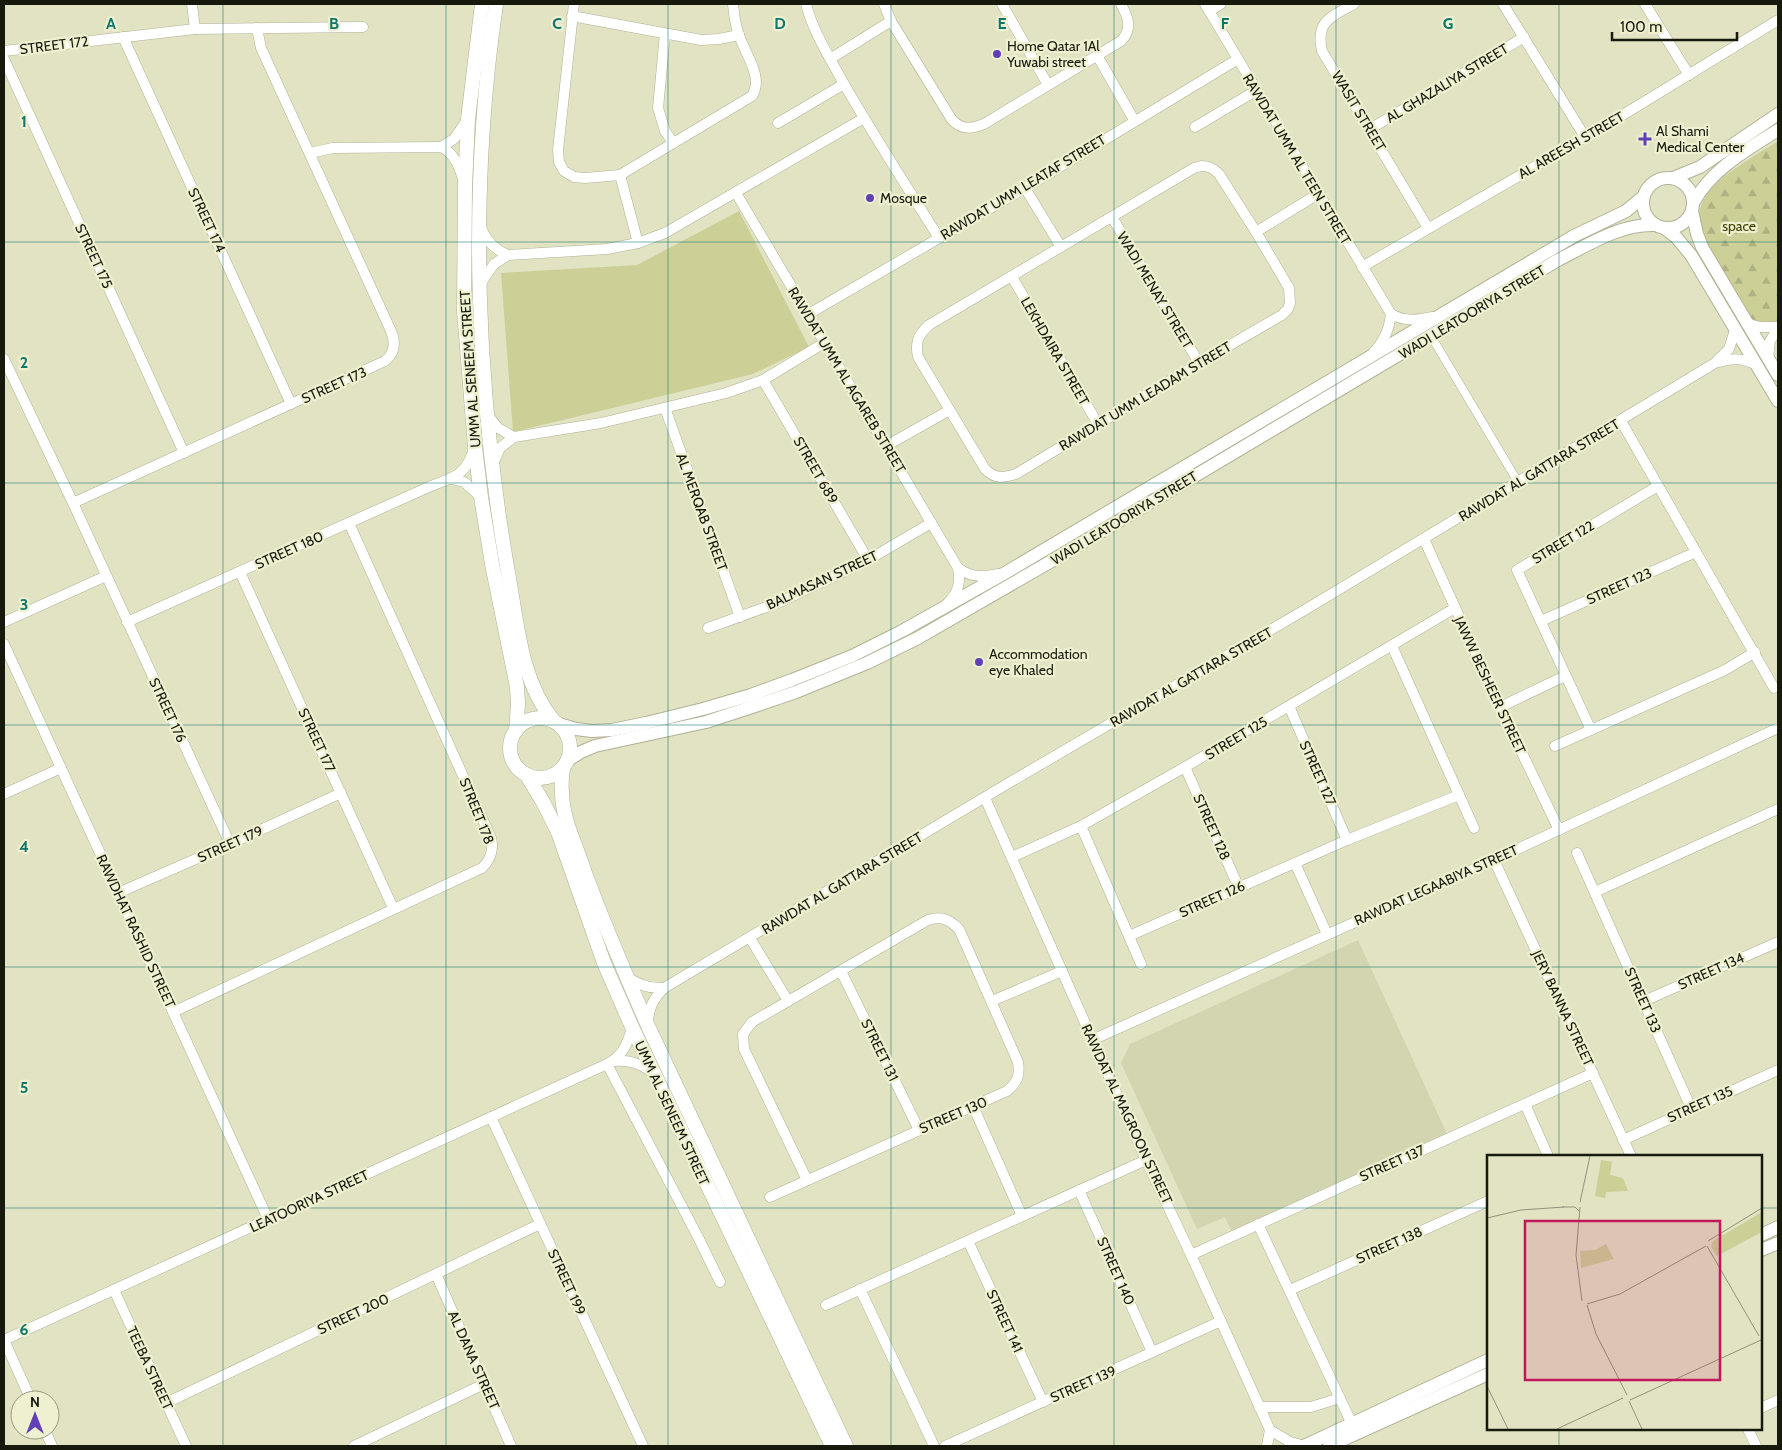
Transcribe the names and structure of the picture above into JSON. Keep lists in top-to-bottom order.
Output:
{
  "streets": {
    "main road": ["UMM AL SENEEM STREET"],
    "street": [
      "STREET 172",
      "AL GHAZALIYA STREET",
      "WASIT STREET",
      "AL AREESH STREET",
      "RAWDAT UMM AL TEEN STREET",
      "RAWDAT UMM LEATAF STREET",
      "STREET 174",
      "STREET 175",
      "WADI MENAY STREET",
      "WADI LEATOORIYA STREET",
      "LEKHDAIRA STREET",
      "RAWDAT UMM AL AGAREB STREET",
      "STREET 173",
      "RAWDAT UMM LEADAM STREET",
      "STREET 689",
      "RAWDAT AL GATTARA STREET",
      "AL MERQAB STREET",
      "STREET 122",
      "STREET 180",
      "BALMASAN STREET",
      "STREET 123",
      "JAWW BESHEER STREET",
      "STREET 176",
      "STREET 125",
      "STREET 177",
      "STREET 127",
      "STREET 178",
      "STREET 128",
      "STREET 179",
      "RAWDAT LEGAABIYA STREET",
      "STREET 126",
      "RAWDHAT RASHID STREET",
      "STREET 134",
      "STREET 133",
      "JERY BANNA STREET",
      "STREET 131",
      "STREET 135",
      "RAWDAT AL MAGROON STREET",
      "STREET 130",
      "STREET 137",
      "LEATOORIYA STREET",
      "STREET 138",
      "STREET 140",
      "STREET 199",
      "STREET 200",
      "STREET 141",
      "AL DANA STREET",
      "TEEBA STREET",
      "STREET 139"
    ]
  },
  "crossings": [
    ["STREET 172", "STREET 174"],
    ["STREET 172", "STREET 173"],
    ["AL GHAZALIYA STREET", "WASIT STREET"],
    ["WASIT STREET", "AL AREESH STREET"],
    ["AL AREESH STREET", "RAWDAT UMM AL TEEN STREET"],
    ["RAWDAT UMM AL TEEN STREET", "RAWDAT UMM LEATAF STREET"],
    ["RAWDAT UMM LEATAF STREET", "RAWDAT UMM AL AGAREB STREET"],
    ["STREET 174", "STREET 173"],
    ["STREET 175", "STREET 173"],
    ["WADI MENAY STREET", "RAWDAT UMM LEADAM STREET"],
    ["WADI LEATOORIYA STREET", "UMM AL SENEEM STREET"],
    ["LEKHDAIRA STREET", "RAWDAT UMM LEADAM STREET"],
    ["UMM AL SENEEM STREET", "RAWDAT AL GATTARA STREET"],
    ["UMM AL SENEEM STREET", "STREET 180"],
    ["RAWDAT UMM AL AGAREB STREET", "BALMASAN STREET"],
    ["STREET 173", "STREET 176"],
    ["STREET 689", "BALMASAN STREET"],
    ["RAWDAT AL GATTARA STREET", "JAWW BESHEER STREET"],
    ["RAWDAT AL GATTARA STREET", "RAWDAT AL MAGROON STREET"],
    ["AL MERQAB STREET", "BALMASAN STREET"],
    ["STREET 122", "STREET 123"],
    ["STREET 180", "STREET 176"],
    ["STREET 180", "STREET 177"],
    ["STREET 180", "STREET 178"],
    ["JAWW BESHEER STREET", "STREET 125"],
    ["JAWW BESHEER STREET", "RAWDAT LEGAABIYA STREET"],
    ["STREET 176", "STREET 179"],
    ["STREET 125", "STREET 127"],
    ["STREET 125", "STREET 128"],
    ["STREET 125", "RAWDAT AL MAGROON STREET"],
    ["STREET 177", "STREET 178"],
    ["STREET 177", "STREET 179"],
    ["STREET 127", "STREET 126"],
    ["STREET 178", "RAWDHAT RASHID STREET"],
    ["STREET 128", "STREET 126"],
    ["STREET 179", "RAWDHAT RASHID STREET"],
    ["RAWDAT LEGAABIYA STREET", "JERY BANNA STREET"],
    ["RAWDAT LEGAABIYA STREET", "RAWDAT AL MAGROON STREET"],
    ["RAWDHAT RASHID STREET", "LEATOORIYA STREET"],
    ["STREET 134", "STREET 133"],
    ["STREET 133", "STREET 135"],
    ["JERY BANNA STREET", "STREET 135"],
    ["JERY BANNA STREET", "STREET 137"],
    ["STREET 131", "STREET 130"],
    ["RAWDAT AL MAGROON STREET", "STREET 137"],
    ["RAWDAT AL MAGROON STREET", "STREET 139"],
    ["LEATOORIYA STREET", "STREET 199"],
    ["LEATOORIYA STREET", "TEEBA STREET"],
    ["STREET 140", "STREET 139"],
    ["STREET 199", "STREET 200"],
    ["STREET 200", "AL DANA STREET"],
    ["STREET 200", "TEEBA STREET"],
    ["STREET 141", "STREET 139"]
  ],
  "parks": ["space"],
  "places": {
    "other": ["Home Qatar 1Al Yuwabi street", "Mosque", "Accommodation eye Khaled"],
    "health": ["Al Shami Medical Center"]
  },
  "scale_bar": "100 m",
  "north": "top",
  "grid": {
    "columns": [
      "A",
      "B",
      "C",
      "D",
      "E",
      "F",
      "G"
    ],
    "rows": [
      "1",
      "2",
      "3",
      "4",
      "5",
      "6"
    ]
  }
}
